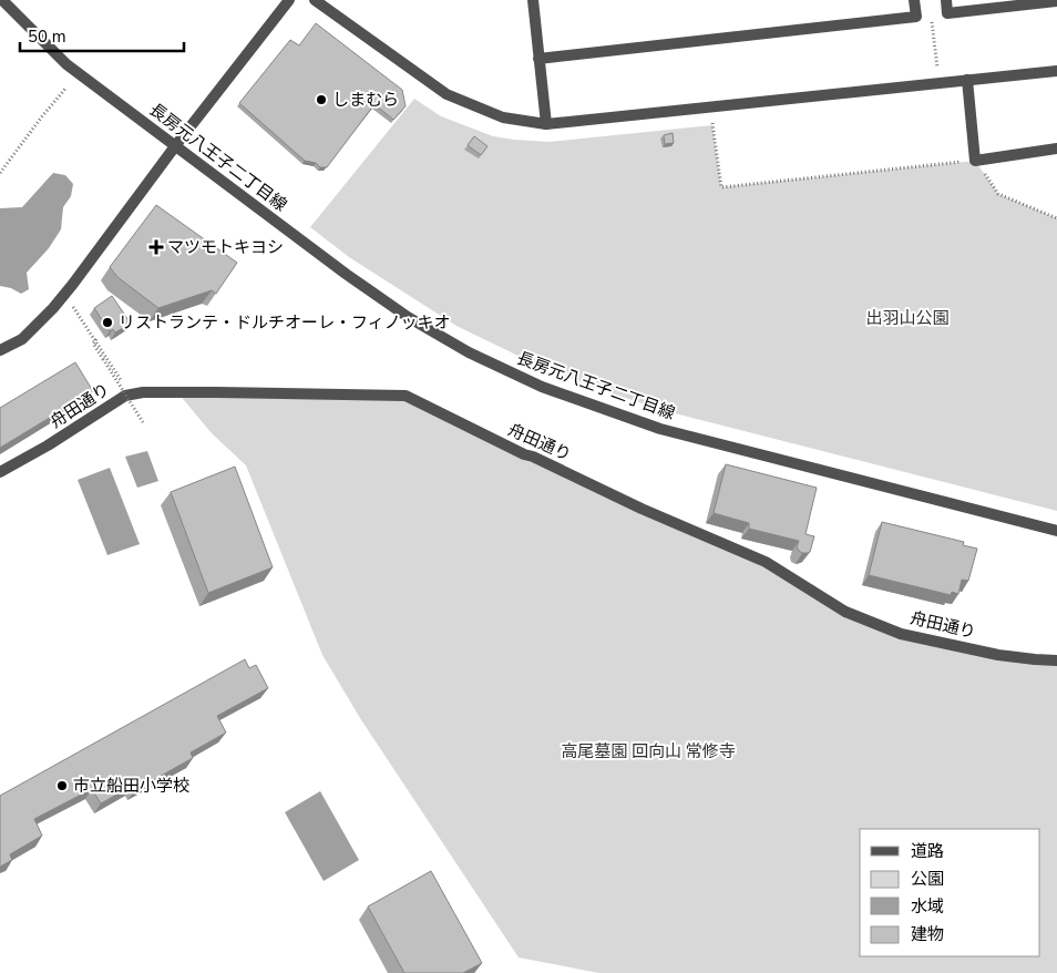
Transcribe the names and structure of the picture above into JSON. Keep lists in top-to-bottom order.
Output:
{
  "streets": {
    "street": ["長房元八王子二丁目線", "舟田通り"]
  },
  "parks": ["出羽山公園", "高尾墓園 回向山 常修寺"],
  "places": {
    "other": ["しまむら", "リストランテ・ドルチオーレ・フィノッキオ", "市立船田小学校"],
    "health": ["マツモトキヨシ"]
  },
  "legend": [
    "道路",
    "公園",
    "水域",
    "建物"
  ],
  "scale_bar": "50 m"
}
